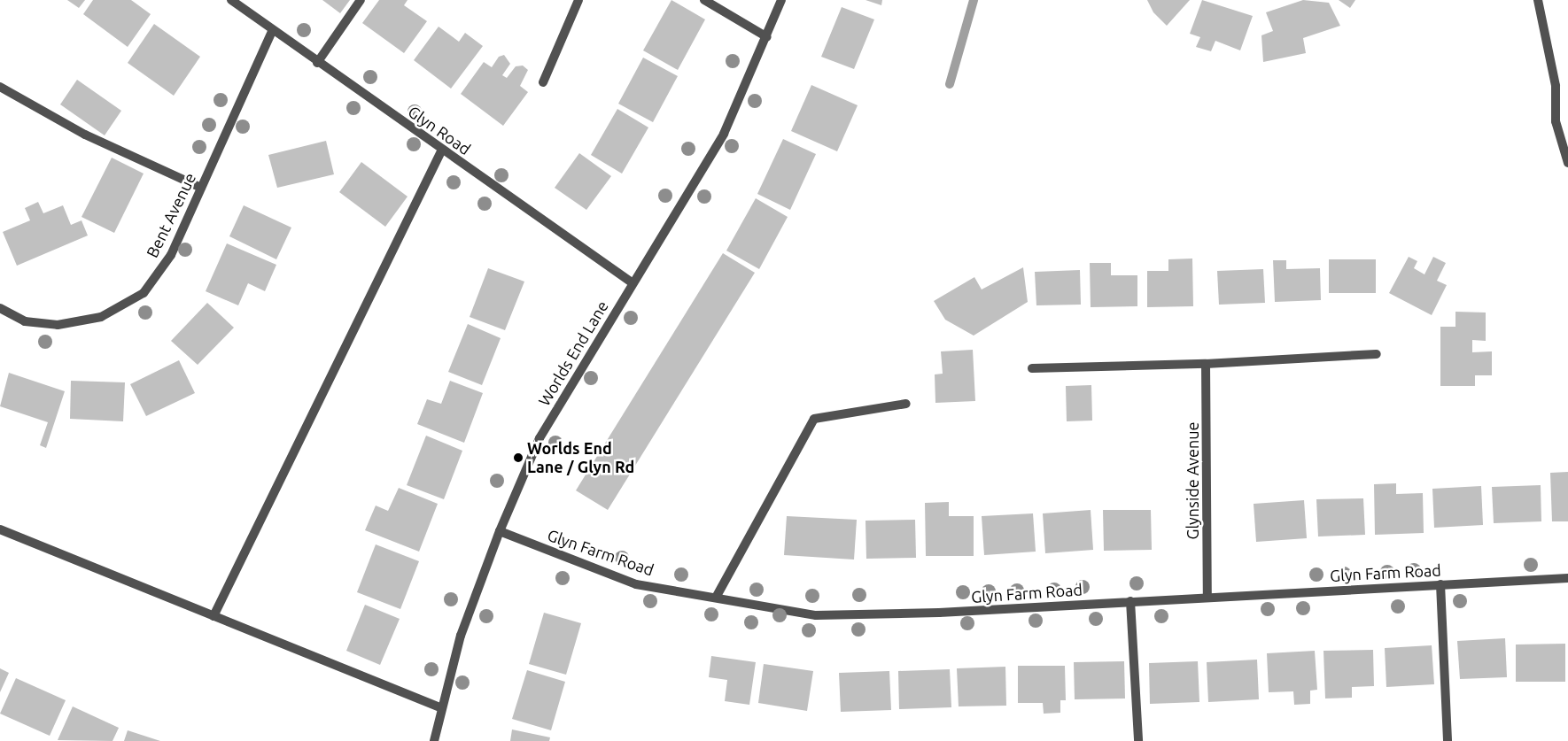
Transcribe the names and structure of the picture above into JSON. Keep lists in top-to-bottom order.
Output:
{
  "streets": {
    "street": [
      "Glyn Road",
      "Bent Avenue",
      "Worlds End Lane",
      "Glynside Avenue",
      "Glyn Farm Road"
    ]
  },
  "crossings": [
    ["Glyn Road", "Bent Avenue"],
    ["Glyn Road", "Worlds End Lane"],
    ["Worlds End Lane", "Glyn Farm Road"],
    ["Glynside Avenue", "Glyn Farm Road"]
  ],
  "places": ["Worlds End Lane / Glyn Rd"]
}
